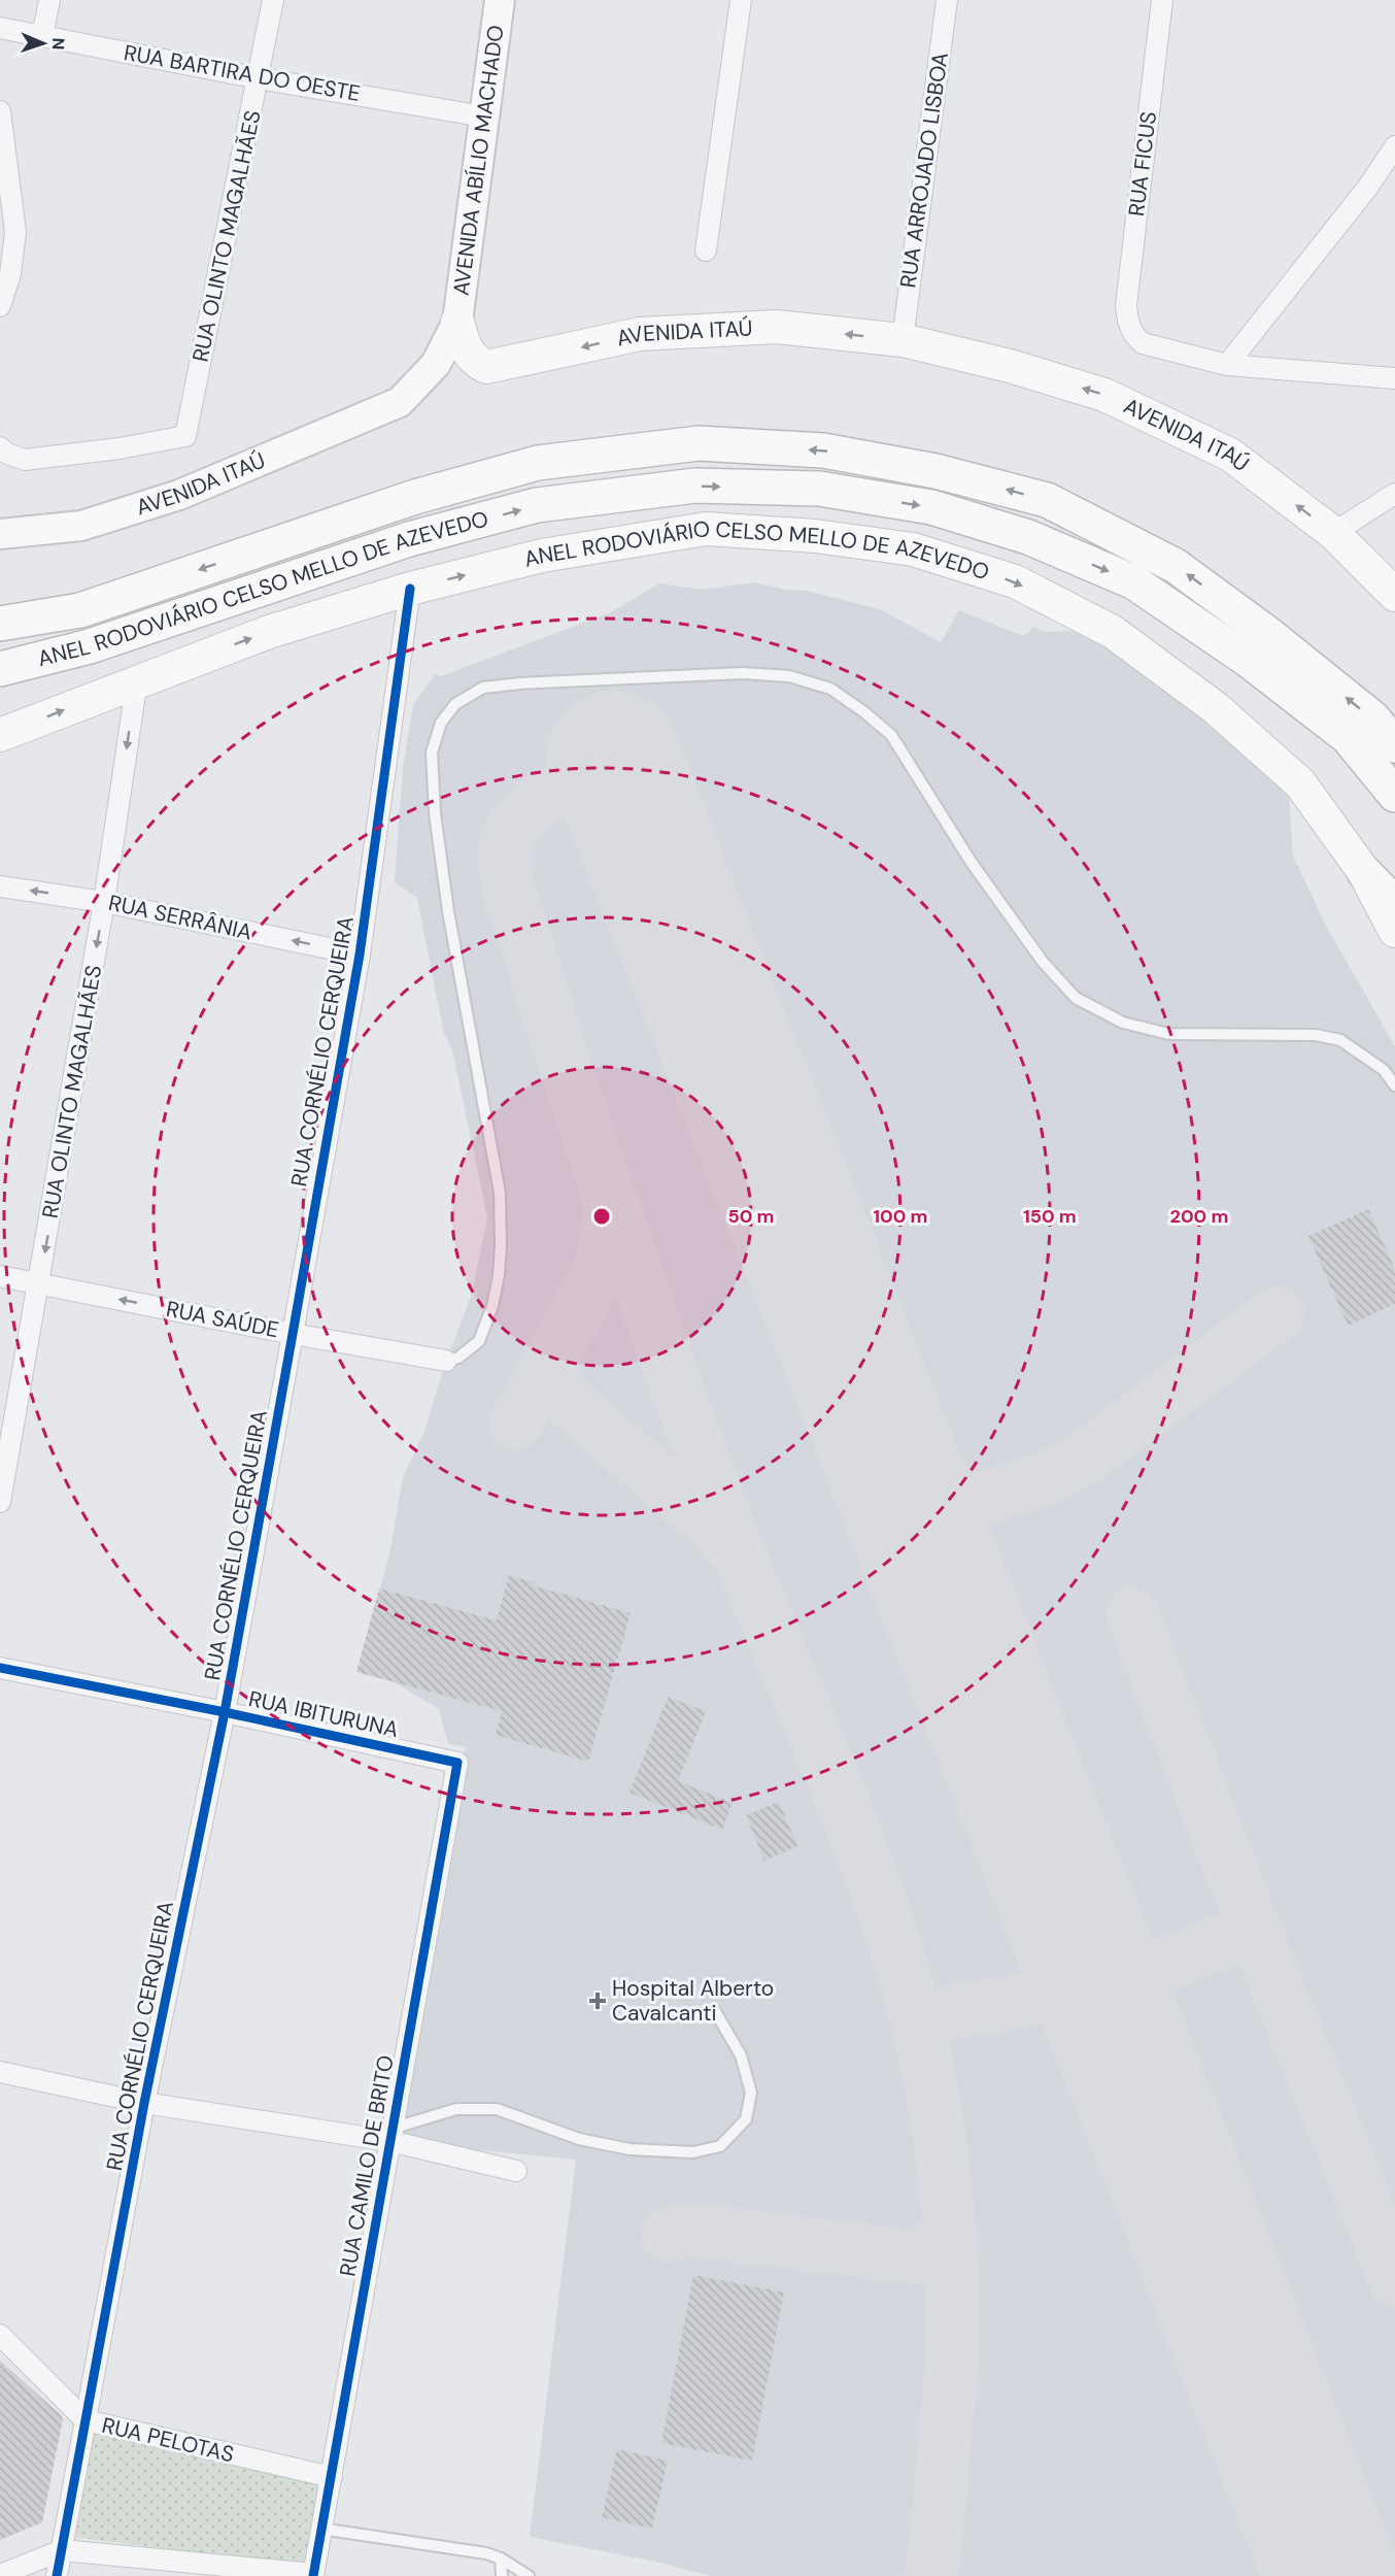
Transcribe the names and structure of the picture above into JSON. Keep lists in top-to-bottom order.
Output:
{
  "streets": {
    "highway": ["ANEL RODOVIÁRIO CELSO MELLO DE AZEVEDO"],
    "main road": ["AVENIDA ABÍLIO MACHADO", "AVENIDA ITAÚ"],
    "street": [
      "RUA BARTIRA DO OESTE",
      "RUA FICUS",
      "RUA ARROJADO LISBOA",
      "RUA OLINTO MAGALHÃES",
      "RUA SERRÂNIA",
      "RUA CORNÉLIO CERQUEIRA",
      "RUA SAÚDE",
      "RUA IBITURUNA",
      "RUA CAMILO DE BRITO",
      "RUA PELOTAS"
    ]
  },
  "crossings": [
    ["RUA BARTIRA DO OESTE", "AVENIDA ABÍLIO MACHADO"],
    ["RUA BARTIRA DO OESTE", "RUA OLINTO MAGALHÃES"],
    ["AVENIDA ABÍLIO MACHADO", "AVENIDA ITAÚ"],
    ["RUA ARROJADO LISBOA", "AVENIDA ITAÚ"],
    ["RUA OLINTO MAGALHÃES", "ANEL RODOVIÁRIO CELSO MELLO DE AZEVEDO"],
    ["RUA OLINTO MAGALHÃES", "RUA SERRÂNIA"],
    ["RUA OLINTO MAGALHÃES", "RUA SAÚDE"],
    ["ANEL RODOVIÁRIO CELSO MELLO DE AZEVEDO", "RUA CORNÉLIO CERQUEIRA"],
    ["RUA SERRÂNIA", "RUA CORNÉLIO CERQUEIRA"],
    ["RUA CORNÉLIO CERQUEIRA", "RUA SAÚDE"],
    ["RUA CORNÉLIO CERQUEIRA", "RUA IBITURUNA"],
    ["RUA CORNÉLIO CERQUEIRA", "RUA PELOTAS"],
    ["RUA IBITURUNA", "RUA CAMILO DE BRITO"],
    ["RUA CAMILO DE BRITO", "RUA PELOTAS"]
  ],
  "one_way": [
    "RUA OLINTO MAGALHÃES",
    "AVENIDA ITAÚ",
    "RUA SERRÂNIA",
    "RUA SAÚDE"
  ],
  "places": {
    "health": ["Hospital Alberto Cavalcanti"]
  },
  "north": "right",
  "rings": [
    "50 m",
    "100 m",
    "150 m",
    "200 m"
  ]
}
